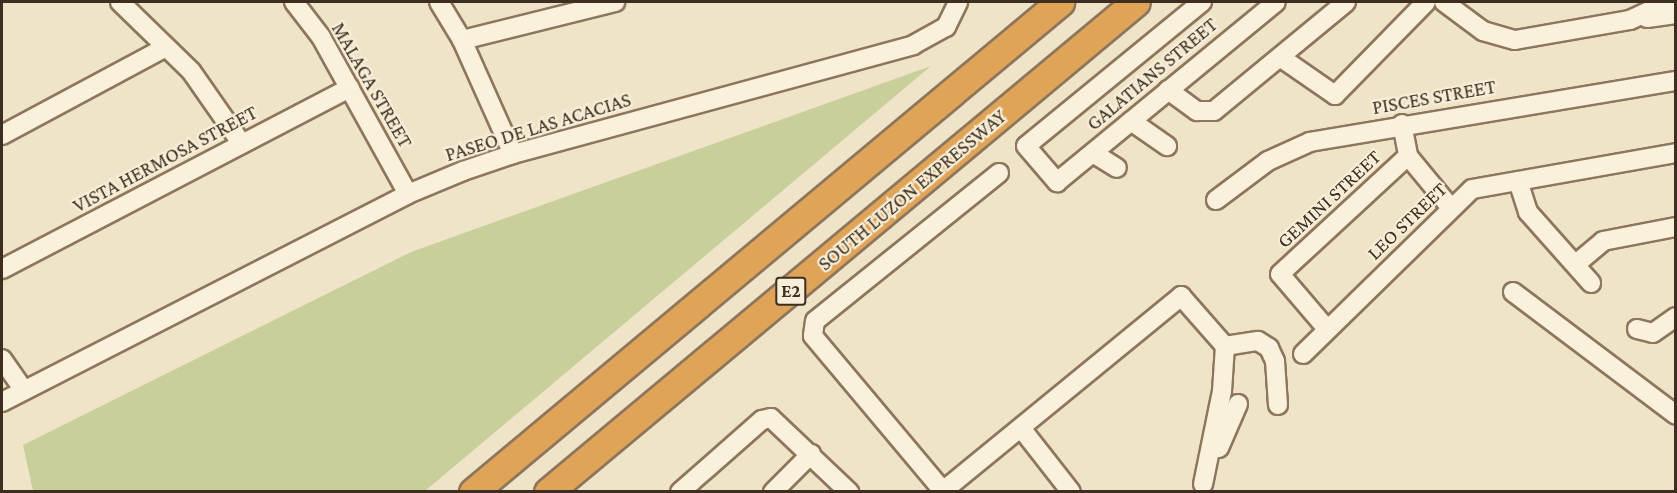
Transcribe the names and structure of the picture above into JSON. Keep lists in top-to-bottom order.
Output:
{
  "streets": {
    "highway": ["SOUTH LUZON EXPRESSWAY", "E2"],
    "street": [
      "GALATIANS STREET",
      "MALAGA STREET",
      "PISCES STREET",
      "PASEO DE LAS ACACIAS",
      "VISTA HERMOSA STREET",
      "GEMINI STREET",
      "LEO STREET"
    ]
  },
  "crossings": [
    ["MALAGA STREET", "PASEO DE LAS ACACIAS"],
    ["MALAGA STREET", "VISTA HERMOSA STREET"],
    ["GEMINI STREET", "LEO STREET"]
  ]
}
